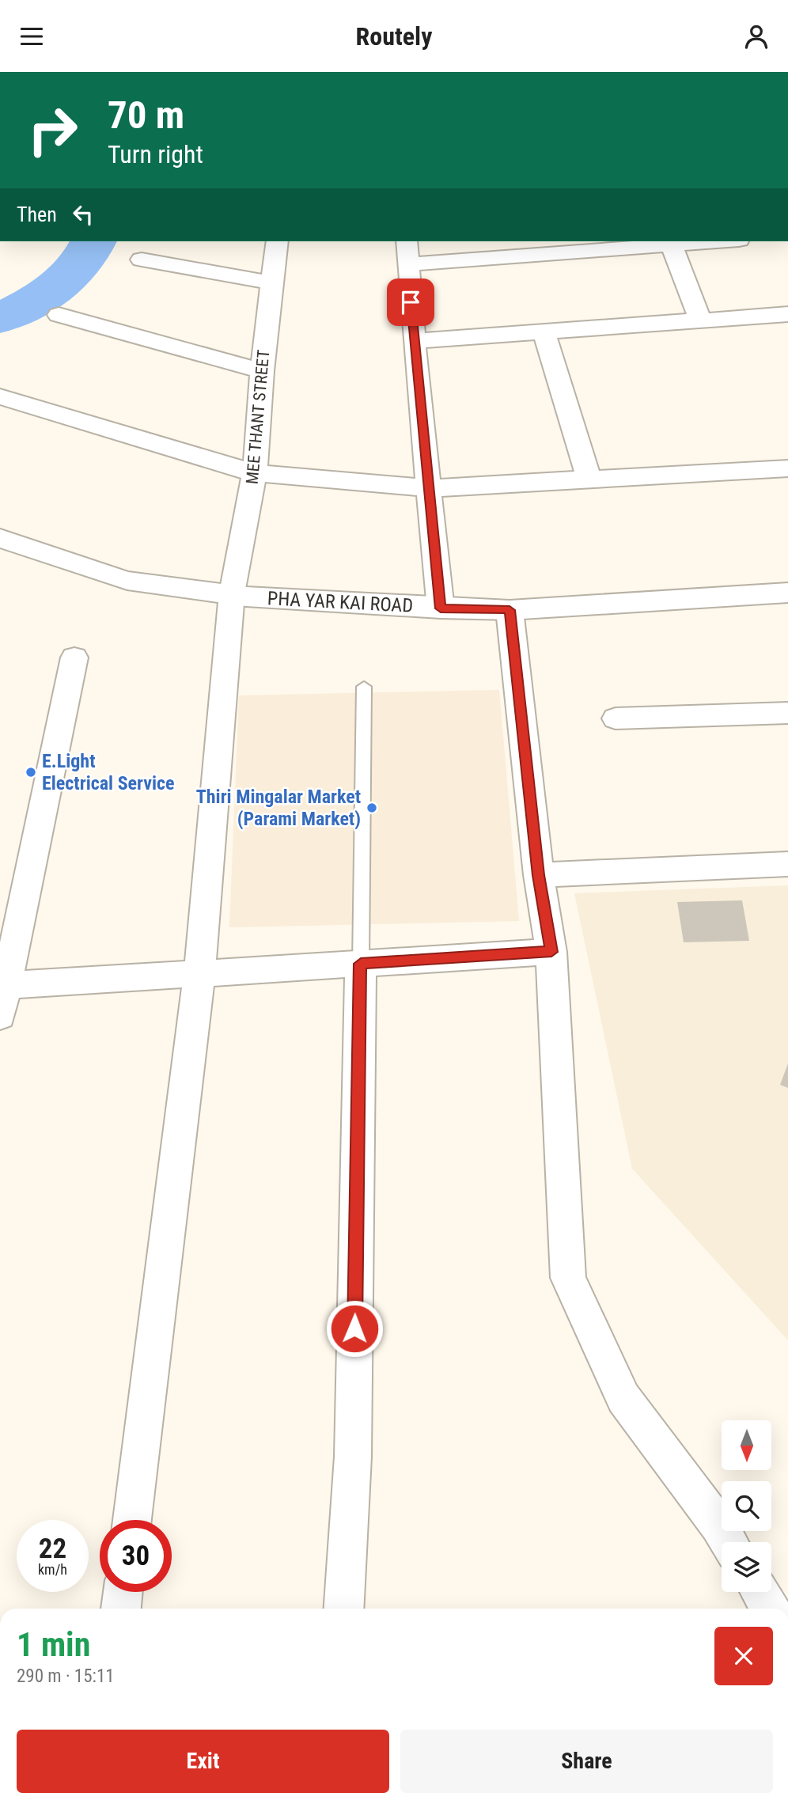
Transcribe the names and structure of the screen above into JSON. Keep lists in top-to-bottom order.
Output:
{
  "streets": {
    "street": ["MEE THANT STREET", "PHA YAR KAI ROAD"]
  },
  "crossings": [
    ["MEE THANT STREET", "PHA YAR KAI ROAD"]
  ],
  "places": ["E.Light Electrical Service", "Thiri Mingalar Market (Parami Market)"],
  "north": "bottom",
  "page": {
    "header": "Routely",
    "turn": ["70 m", "Turn right"],
    "then": "Then",
    "speed": "22 km/h",
    "limit": "30",
    "heading": ["1 min", "290 m · 15:11"],
    "buttons": ["Exit", "Share"]
  }
}
